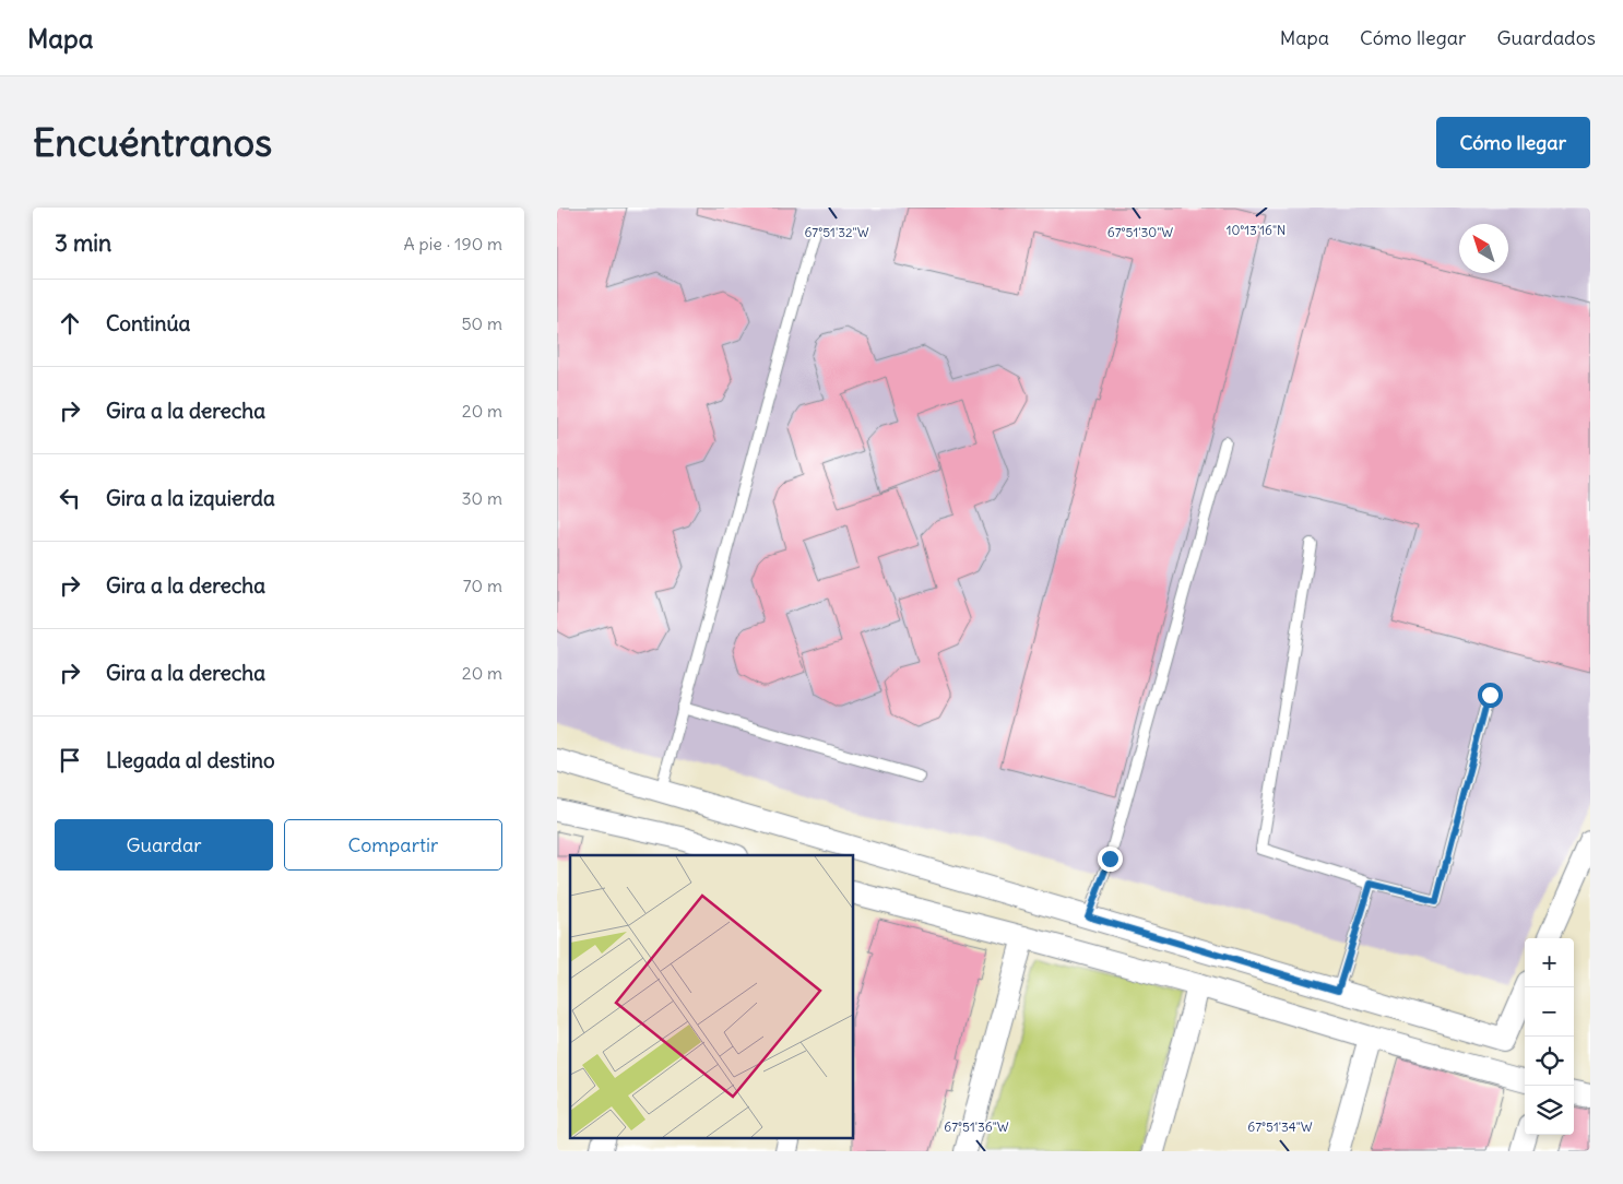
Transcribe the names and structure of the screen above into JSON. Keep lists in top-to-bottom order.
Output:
{
  "north": "top left",
  "page": {
    "header": "Mapa",
    "nav": ["Mapa", "Cómo llegar", "Guardados"],
    "buttons": [
      "Cómo llegar",
      ["Guardar", "Compartir"]
    ],
    "title": "Encuéntranos",
    "heading": ["3 min", "A pie · 190 m"],
    "list": [
      ["Continúa", "50 m"],
      ["Gira a la derecha", "20 m"],
      ["Gira a la izquierda", "30 m"],
      ["Gira a la derecha", "70 m"],
      ["Gira a la derecha", "20 m"],
      "Llegada al destino"
    ],
    "map_buttons": ["+", "−"]
  },
  "coordinates": [
    "10°13'16\"N",
    "67°51'32\"W",
    "67°51'30\"W",
    "67°51'36\"W",
    "67°51'34\"W"
  ]
}
